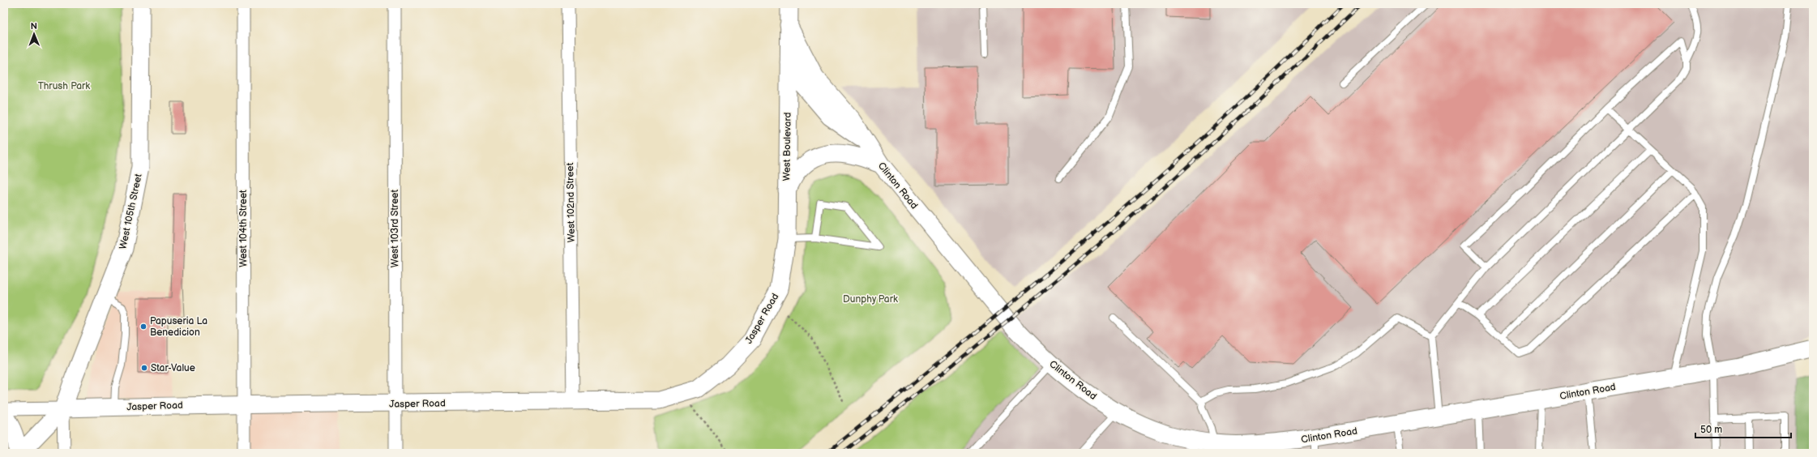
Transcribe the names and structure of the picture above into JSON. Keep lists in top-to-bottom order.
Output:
{
  "streets": {
    "street": [
      "West Boulevard",
      "Clinton Road",
      "West 102nd Street",
      "West 105th Street",
      "West 104th Street",
      "West 103rd Street",
      "Jasper Road"
    ]
  },
  "crossings": [
    ["West Boulevard", "Clinton Road"],
    ["West Boulevard", "Jasper Road"],
    ["West 102nd Street", "Jasper Road"],
    ["West 105th Street", "Jasper Road"],
    ["West 104th Street", "Jasper Road"],
    ["West 103rd Street", "Jasper Road"]
  ],
  "parks": ["Thrush Park", "Dunphy Park"],
  "places": ["Papuseria La Benedicion", "Star-Value"],
  "scale_bar": "50 m",
  "north": "top"
}
